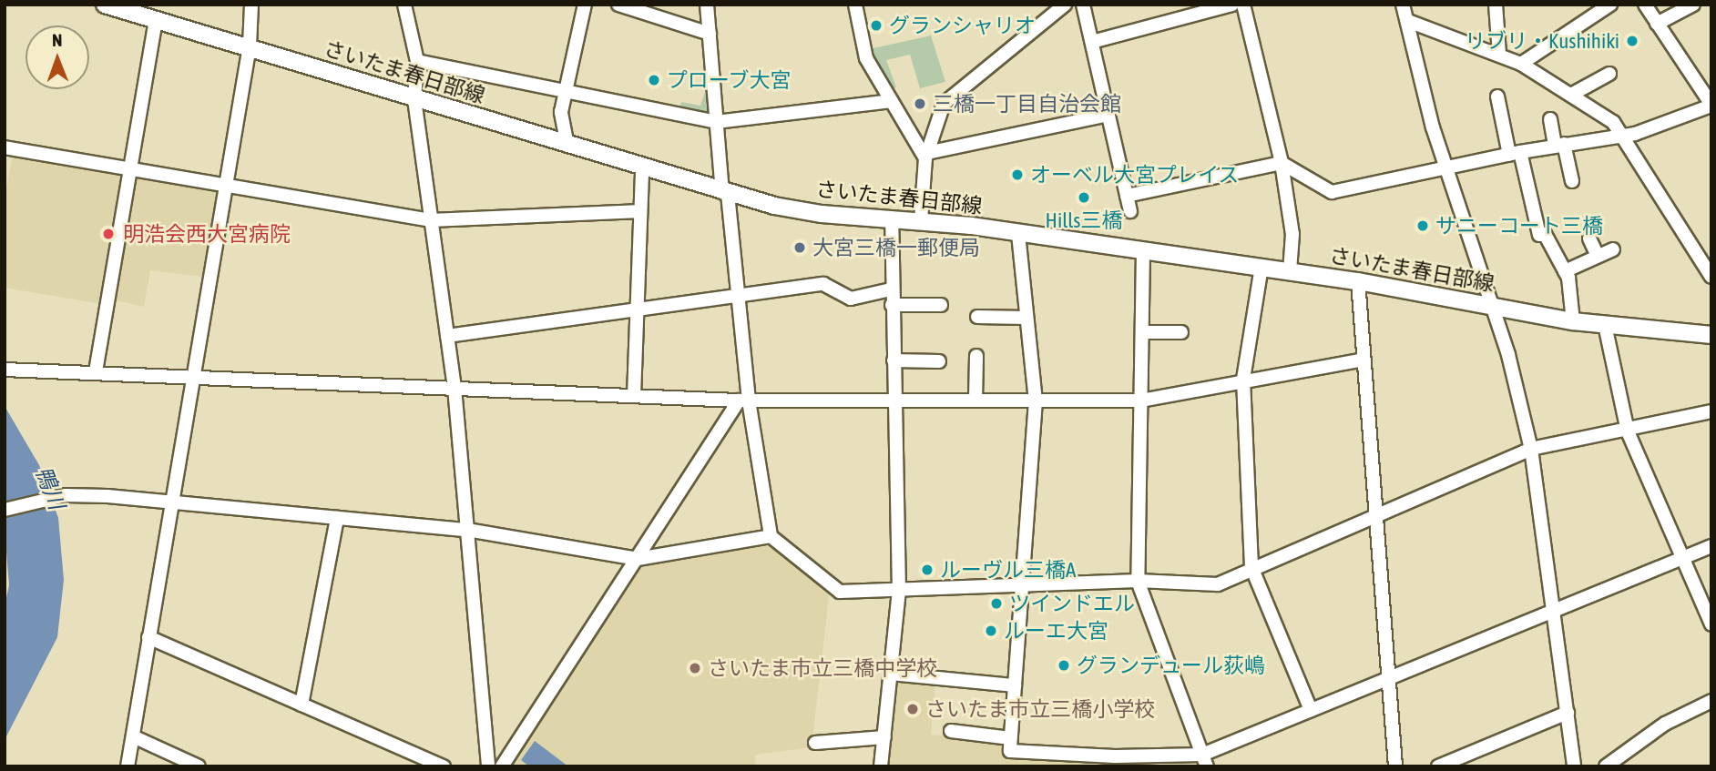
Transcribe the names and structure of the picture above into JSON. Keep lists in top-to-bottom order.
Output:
{
  "streets": {
    "main road": ["さいたま春日部線"]
  },
  "water": ["鴨川"],
  "places": [
    "グランシャリオ",
    "リブリ・Kushihiki",
    "プローブ大宮",
    "三橋一丁目自治会館",
    "オーベル大宮プレイス",
    "Hills三橋",
    "サニーコート三橋",
    "明浩会西大宮病院",
    "大宮三橋一郵便局",
    "ルーヴル三橋A",
    "ツインドエル",
    "ルーエ大宮",
    "グランデュール荻嶋",
    "さいたま市立三橋中学校",
    "さいたま市立三橋小学校"
  ],
  "north": "top"
}
